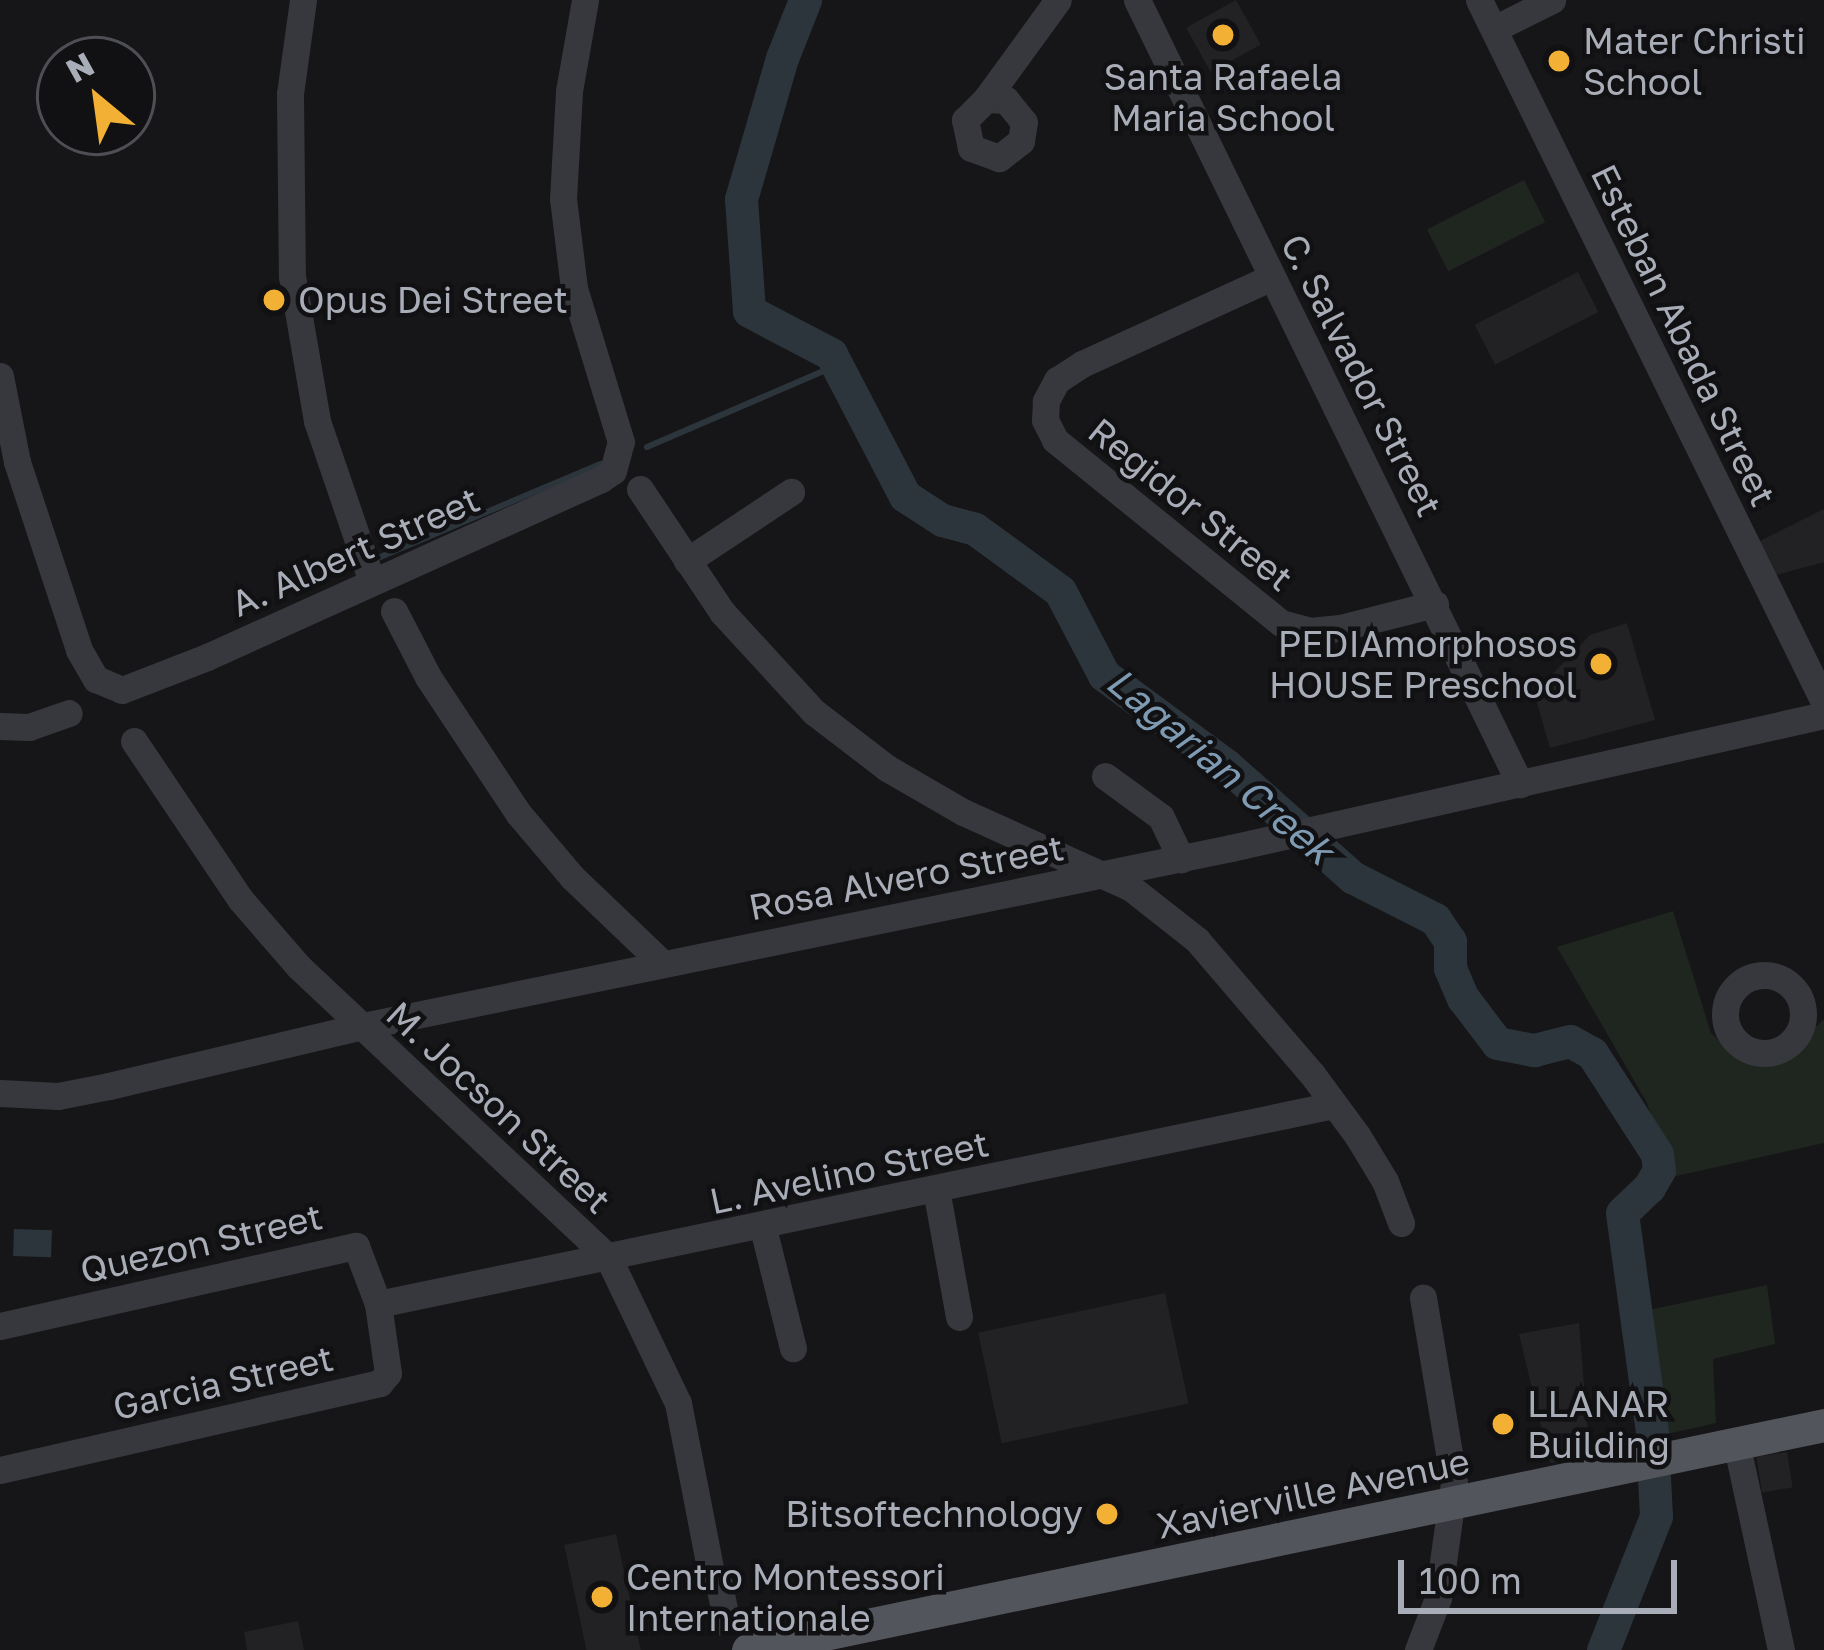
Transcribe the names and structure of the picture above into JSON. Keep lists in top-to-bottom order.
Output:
{
  "streets": {
    "main road": ["Xavierville Avenue"],
    "street": [
      "Esteban Abada Street",
      "C. Salvador Street",
      "Regidor Street",
      "A. Albert Street",
      "Rosa Alvero Street",
      "M. Jocson Street",
      "L. Avelino Street",
      "Quezon Street",
      "Garcia Street"
    ]
  },
  "crossings": [
    ["C. Salvador Street", "Regidor Street"],
    ["C. Salvador Street", "Rosa Alvero Street"],
    ["Rosa Alvero Street", "M. Jocson Street"],
    ["M. Jocson Street", "L. Avelino Street"],
    ["L. Avelino Street", "Quezon Street"],
    ["L. Avelino Street", "Garcia Street"],
    ["Quezon Street", "Garcia Street"]
  ],
  "water": ["Lagarian Creek"],
  "places": [
    "Santa Rafaela Maria School",
    "Mater Christi School",
    "Opus Dei Street",
    "PEDIAmorphosos HOUSE Preschool",
    "LLANAR Building",
    "Bitsoftechnology",
    "Centro Montessori Internationale"
  ],
  "scale_bar": "100 m",
  "north": "top left"
}
